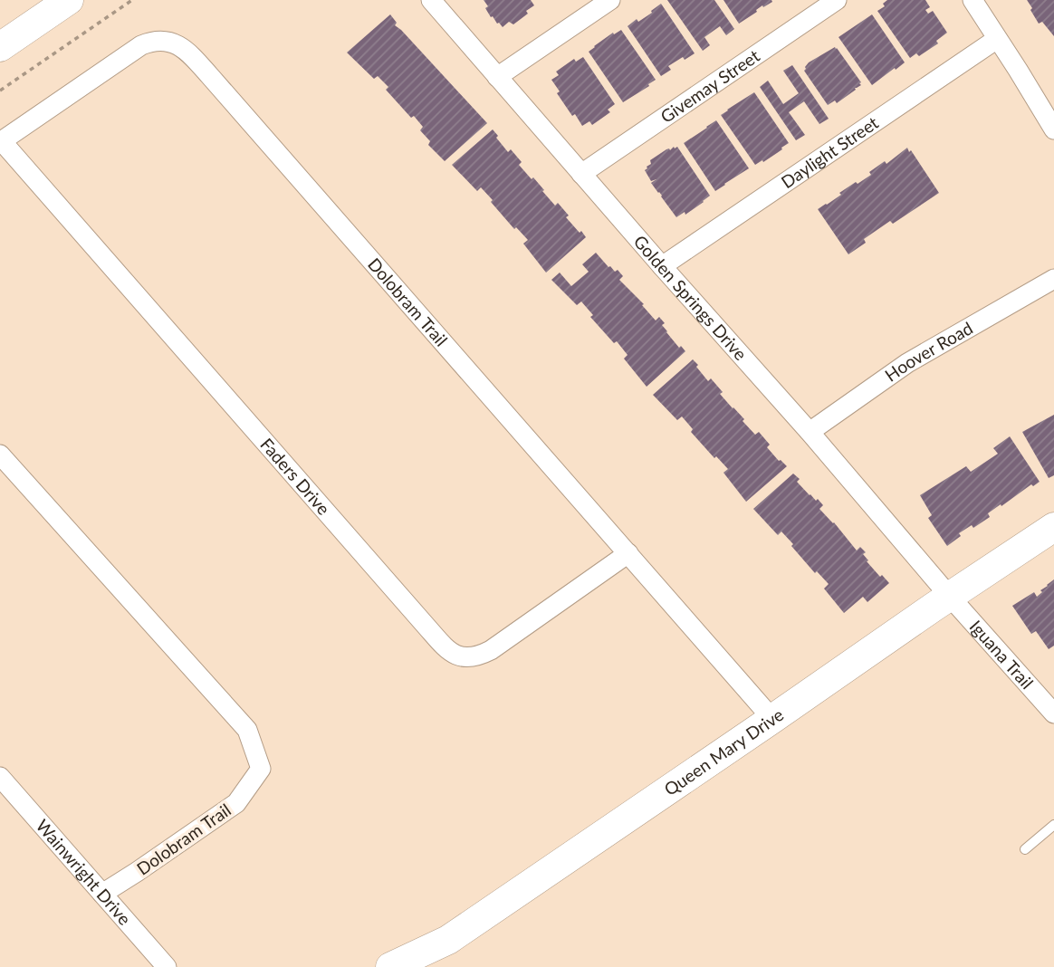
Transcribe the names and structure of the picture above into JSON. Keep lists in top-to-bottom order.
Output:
{
  "streets": {
    "street": [
      "Givemay Street",
      "Daylight Street",
      "Golden Springs Drive",
      "Dolobram Trail",
      "Hoover Road",
      "Faders Drive",
      "Iguana Trail",
      "Queen Mary Drive",
      "Wainwright Drive"
    ]
  },
  "crossings": [
    ["Givemay Street", "Golden Springs Drive"],
    ["Daylight Street", "Golden Springs Drive"],
    ["Golden Springs Drive", "Hoover Road"],
    ["Golden Springs Drive", "Iguana Trail"],
    ["Golden Springs Drive", "Queen Mary Drive"],
    ["Dolobram Trail", "Faders Drive"],
    ["Dolobram Trail", "Queen Mary Drive"],
    ["Dolobram Trail", "Wainwright Drive"],
    ["Iguana Trail", "Queen Mary Drive"]
  ]
}
